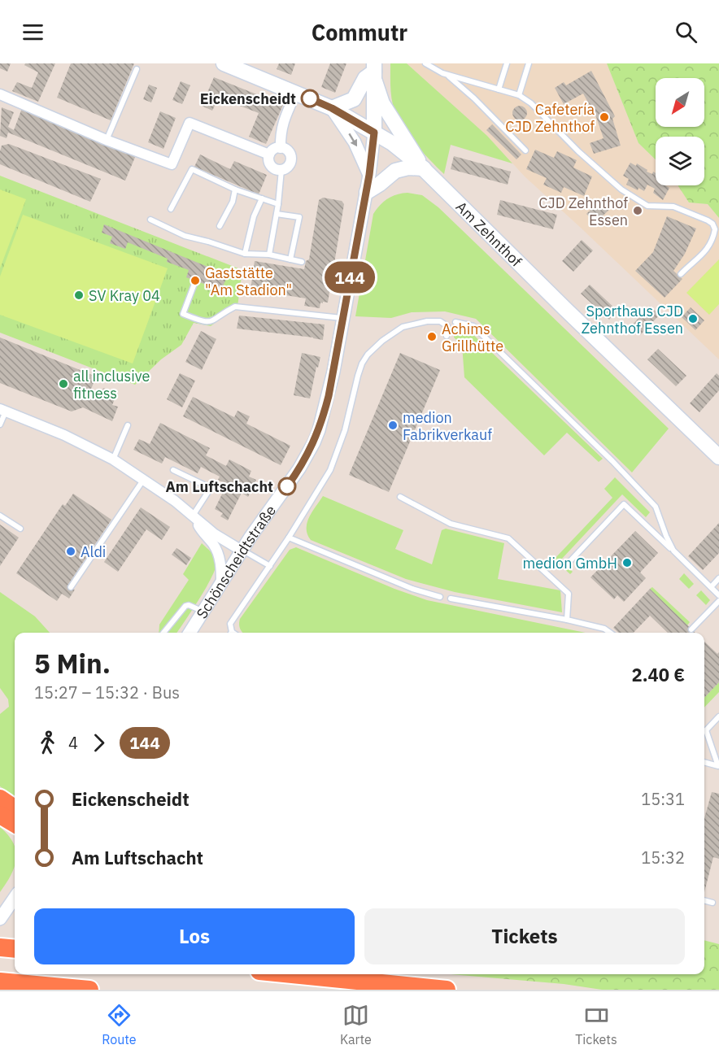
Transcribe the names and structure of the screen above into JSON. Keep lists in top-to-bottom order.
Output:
{
  "streets": {
    "main road": ["Am Zehnthof", "Schönscheidtstraße"]
  },
  "crossings": [
    ["Am Zehnthof", "Schönscheidtstraße"]
  ],
  "places": [
    "Eickenscheidt",
    "Cafetería CJD Zehnthof",
    "CJD Zehnthof Essen",
    "Gaststätte \"Am Stadion\"",
    "SV Kray 04",
    "Sporthaus CJD Zehnthof Essen",
    "Achims Grillhütte",
    "all inclusive fitness",
    "medion Fabrikverkauf",
    "Am Luftschacht",
    "Aldi",
    "medion GmbH"
  ],
  "lines": ["bus line 144"],
  "north": "bottom left",
  "page": {
    "header": "Commutr",
    "on_map": "144",
    "heading": ["5 Min.", "15:27 – 15:32 · Bus", "2.40 €"],
    "legs": ["4", "144"],
    "list": [
      {
        "name": "Eickenscheidt",
        "value": "15:31"
      },
      {
        "name": "Am Luftschacht",
        "value": "15:32"
      }
    ],
    "buttons": ["Los", "Tickets"],
    "tabs": ["Route", "Karte", "Tickets"]
  }
}
